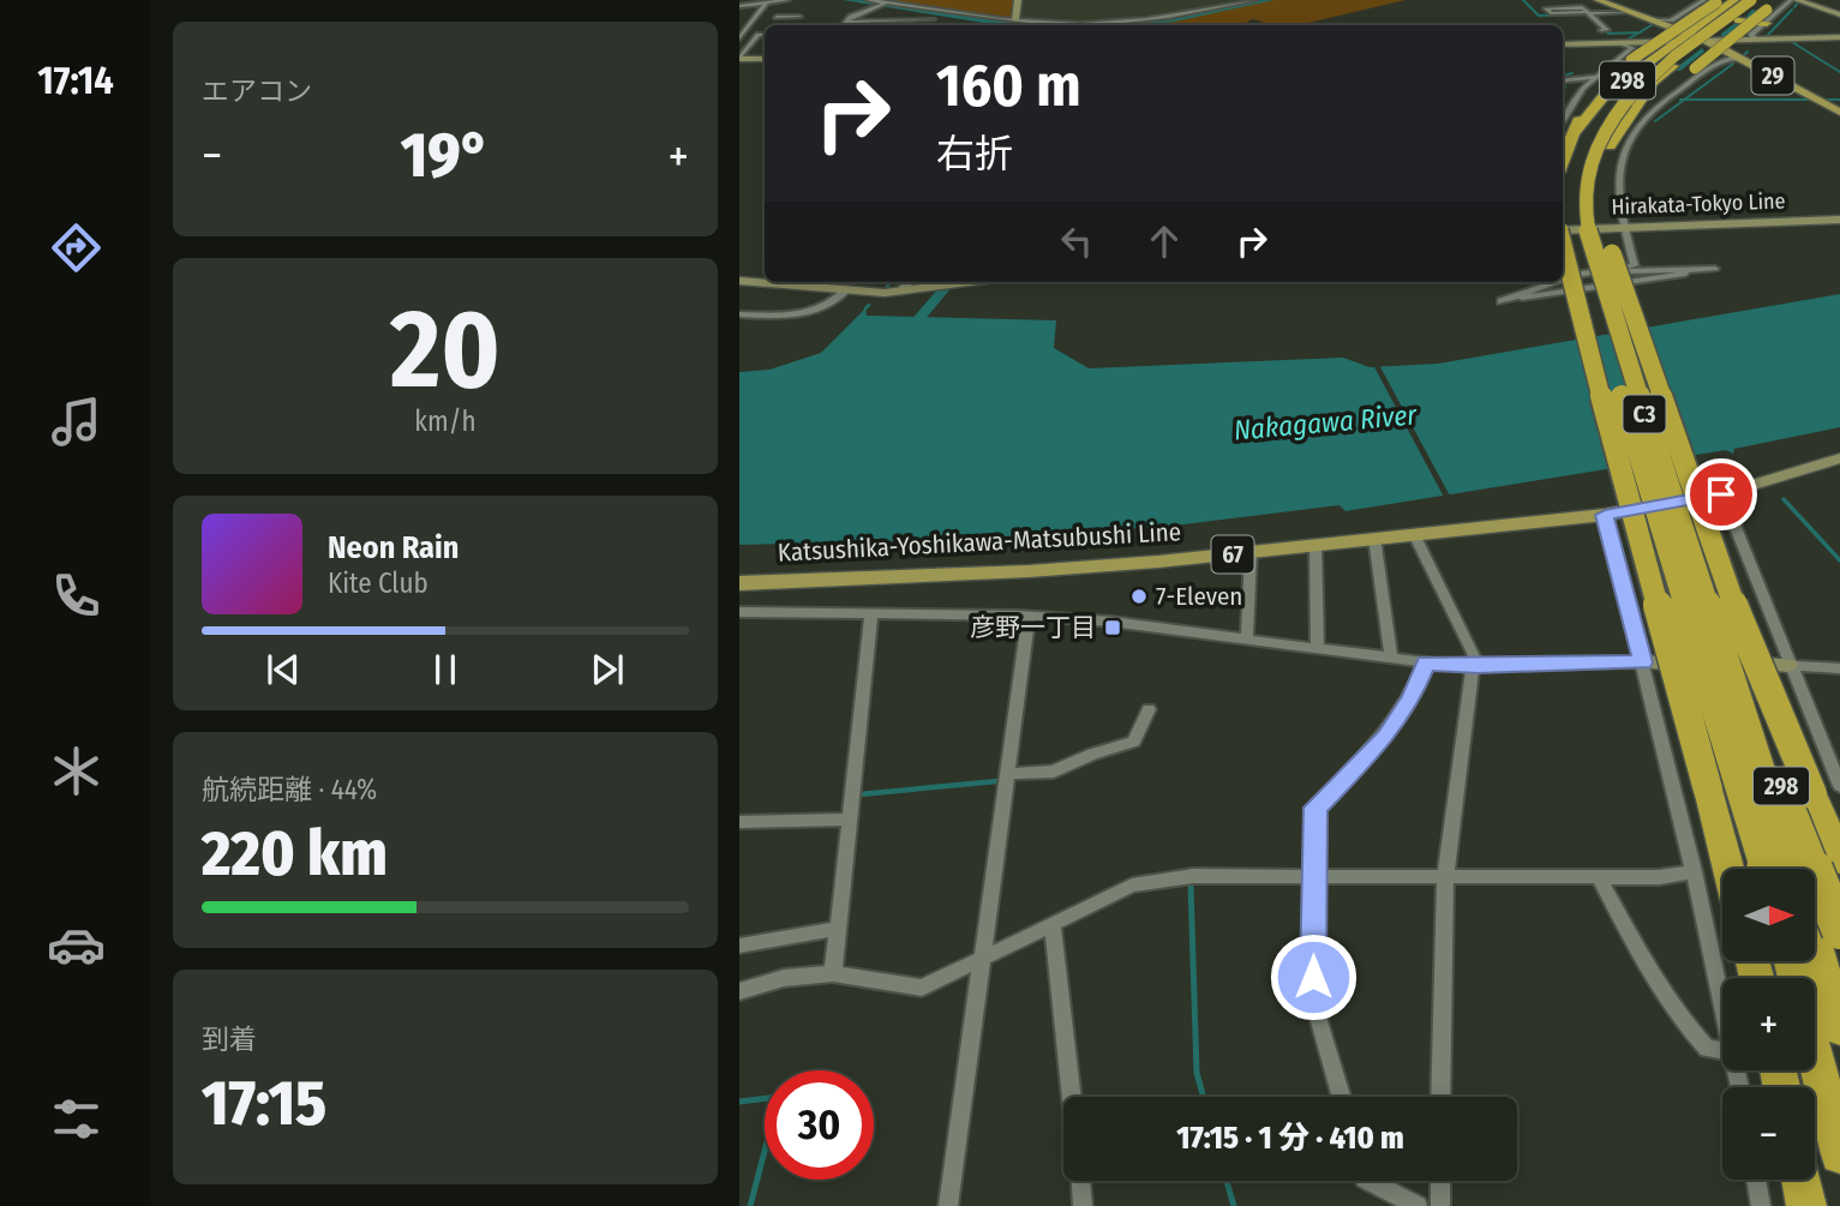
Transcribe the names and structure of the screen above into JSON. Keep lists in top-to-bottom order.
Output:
{
  "streets": {
    "highway": ["298", "C3"],
    "main road": [
      "29",
      "Hirakata-Tokyo Line",
      "Katsushika-Yoshikawa-Matsubushi Line",
      "67"
    ]
  },
  "crossings": [
    ["29", "298"],
    ["298", "C3"]
  ],
  "water": ["Nakagawa River"],
  "places": {
    "other": ["7-Eleven"],
    "transit": ["彦野一丁目"]
  },
  "north": "right",
  "page": {
    "tabs": "17:14",
    "tile": [
      "エアコン",
      ["20", "km/h"],
      ["航続距離 · 44%", "220 km"],
      ["到着", "17:15"]
    ],
    "turn": ["160 m", "右折"],
    "heat": ["−", "19°", "+"],
    "song": ["Neon Rain", "Kite Club"],
    "map_buttons": ["+", "−"],
    "limit": "30",
    "trip": "17:15 · 1 分 · 410 m"
  }
}
